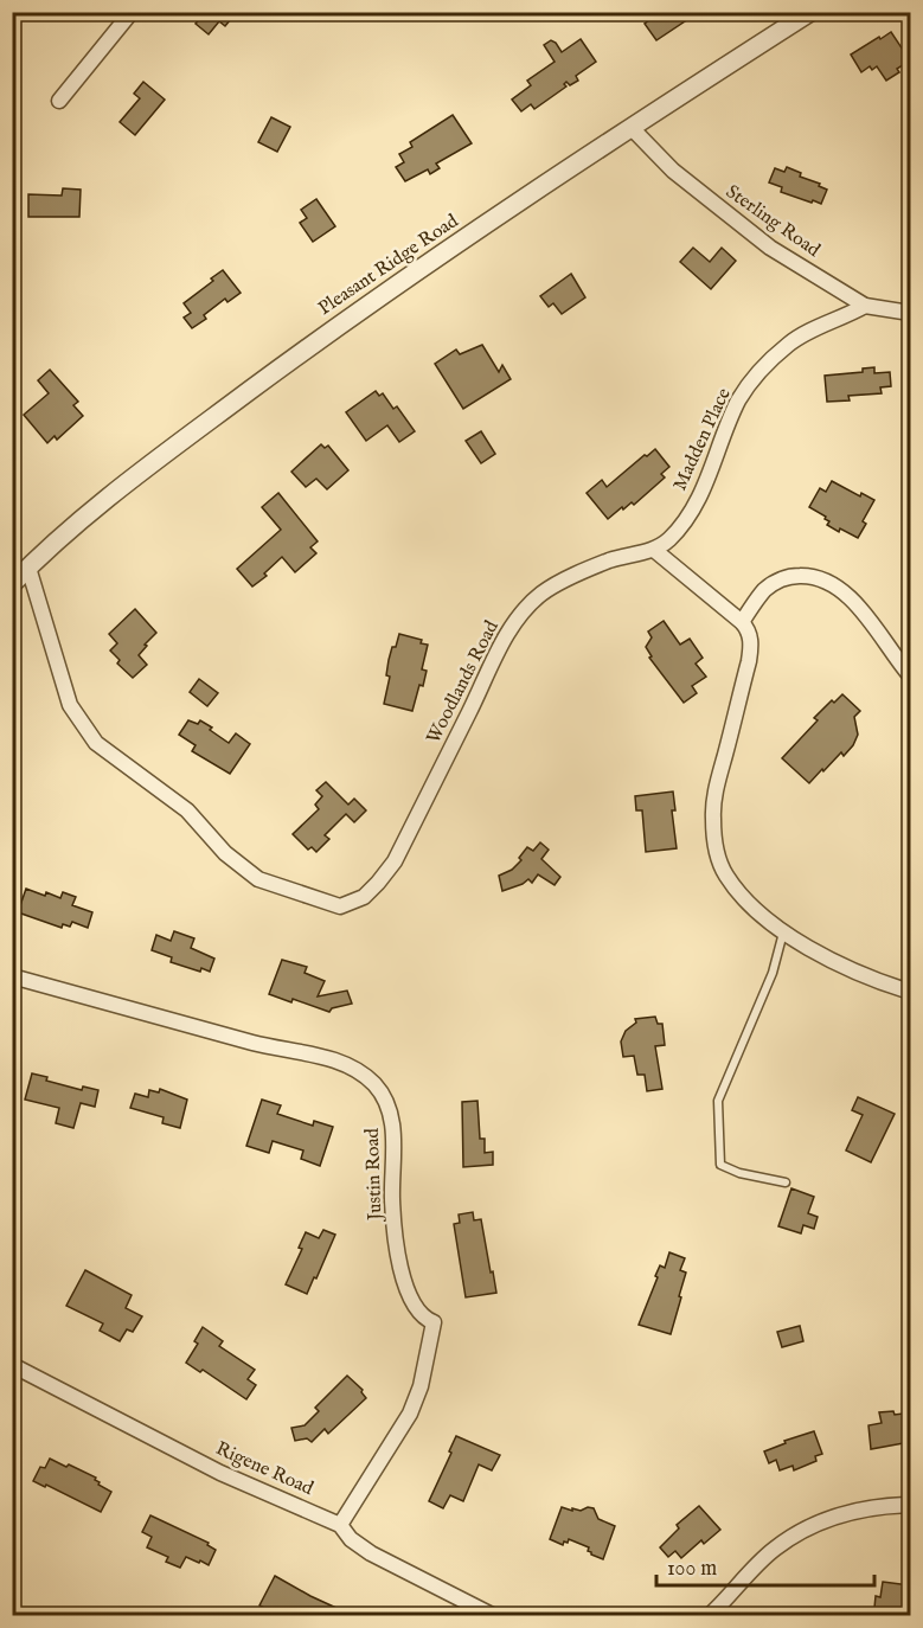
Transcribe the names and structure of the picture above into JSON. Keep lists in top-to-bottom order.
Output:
{
  "streets": {
    "street": [
      "Sterling Road",
      "Pleasant Ridge Road",
      "Madden Place",
      "Woodlands Road",
      "Justin Road",
      "Rigene Road"
    ]
  },
  "crossings": [
    ["Sterling Road", "Pleasant Ridge Road"],
    ["Sterling Road", "Madden Place"],
    ["Pleasant Ridge Road", "Woodlands Road"],
    ["Madden Place", "Woodlands Road"],
    ["Justin Road", "Rigene Road"]
  ],
  "scale_bar": "100 m"
}
